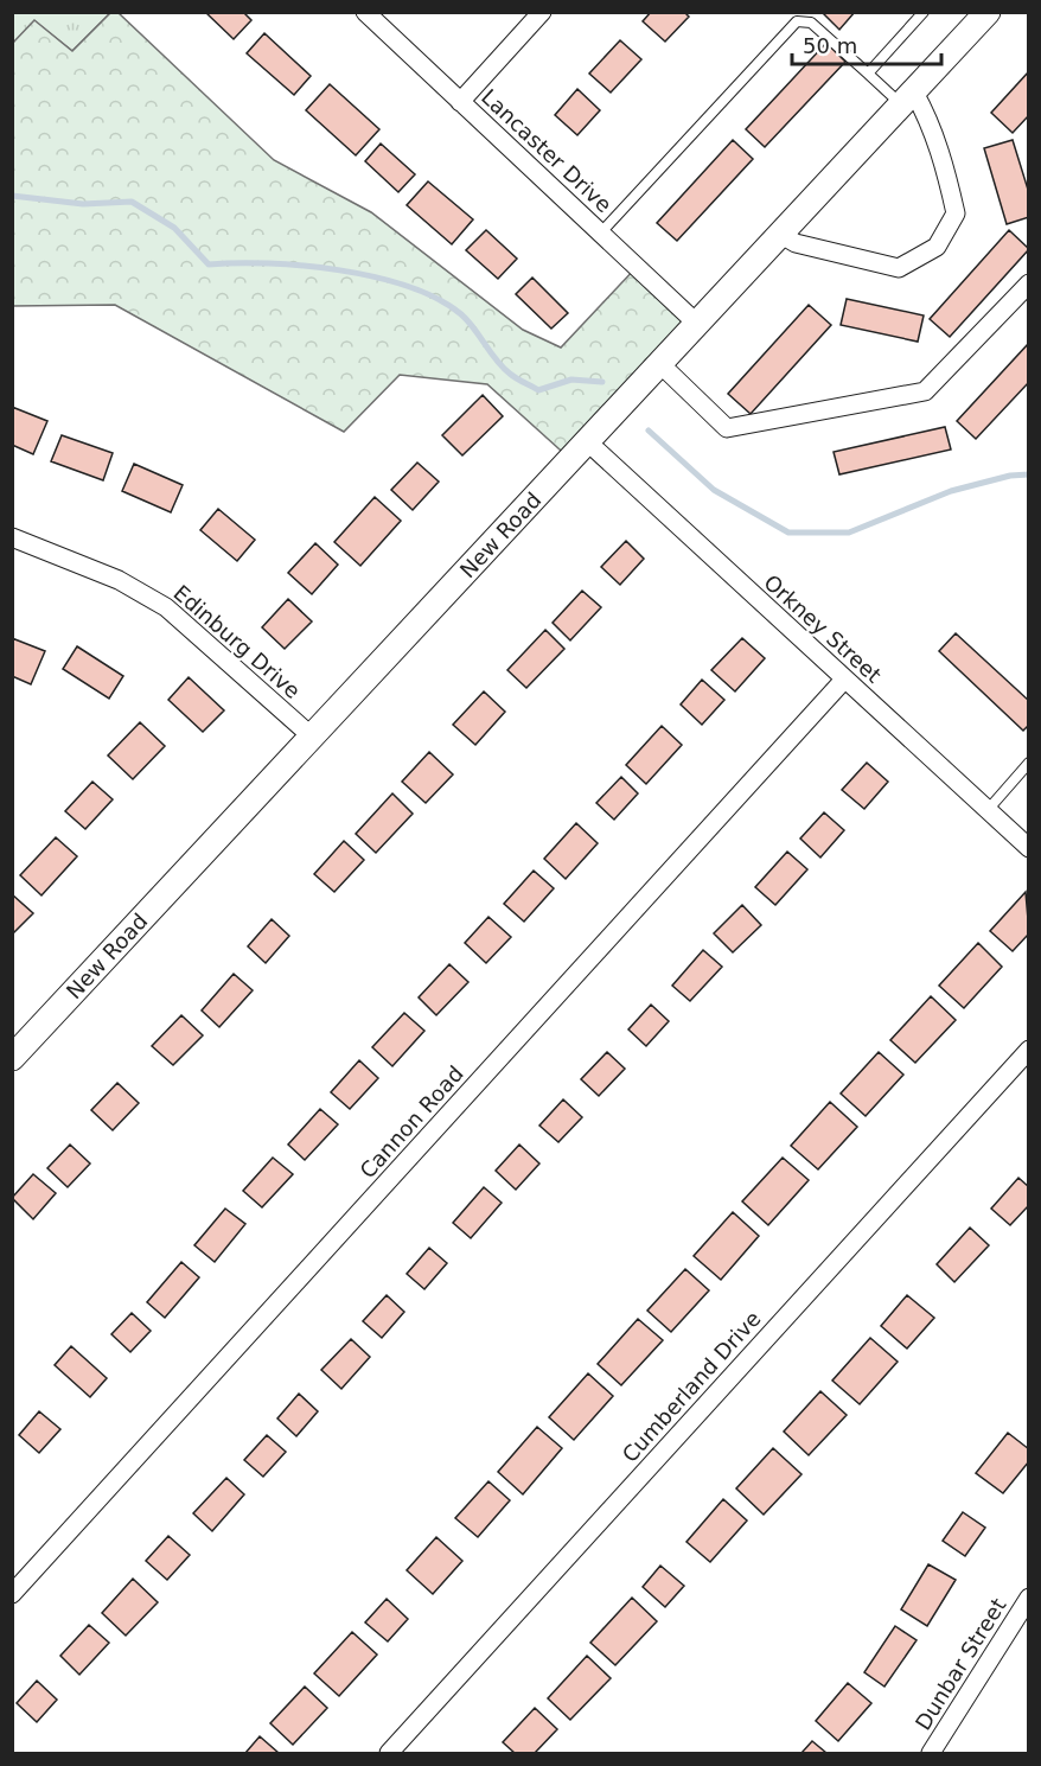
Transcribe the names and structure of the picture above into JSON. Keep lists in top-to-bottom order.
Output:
{
  "streets": {
    "street": [
      "Lancaster Drive",
      "New Road",
      "Orkney Street",
      "Edinburg Drive",
      "Cannon Road",
      "Cumberland Drive",
      "Dunbar Street"
    ]
  },
  "crossings": [
    ["Lancaster Drive", "New Road"],
    ["New Road", "Orkney Street"],
    ["New Road", "Edinburg Drive"],
    ["Orkney Street", "Cannon Road"]
  ],
  "scale_bar": "50 m"
}
